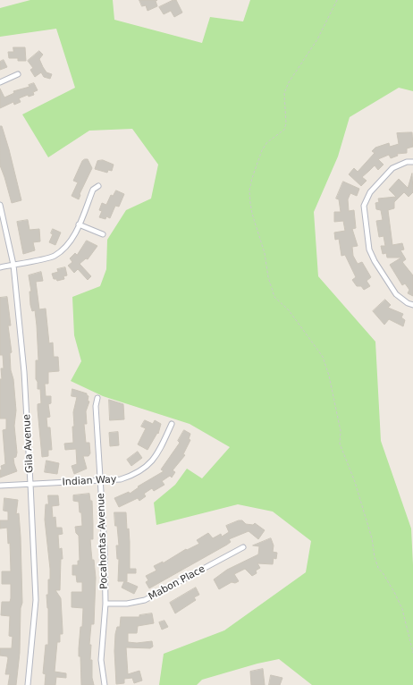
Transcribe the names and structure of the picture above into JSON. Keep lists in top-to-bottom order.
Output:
{
  "streets": {
    "street": [
      "Gila Avenue",
      "Indian Way",
      "Pocahontas Avenue",
      "Mabon Place"
    ]
  },
  "crossings": [
    ["Gila Avenue", "Indian Way"],
    ["Indian Way", "Pocahontas Avenue"],
    ["Pocahontas Avenue", "Mabon Place"]
  ]
}
